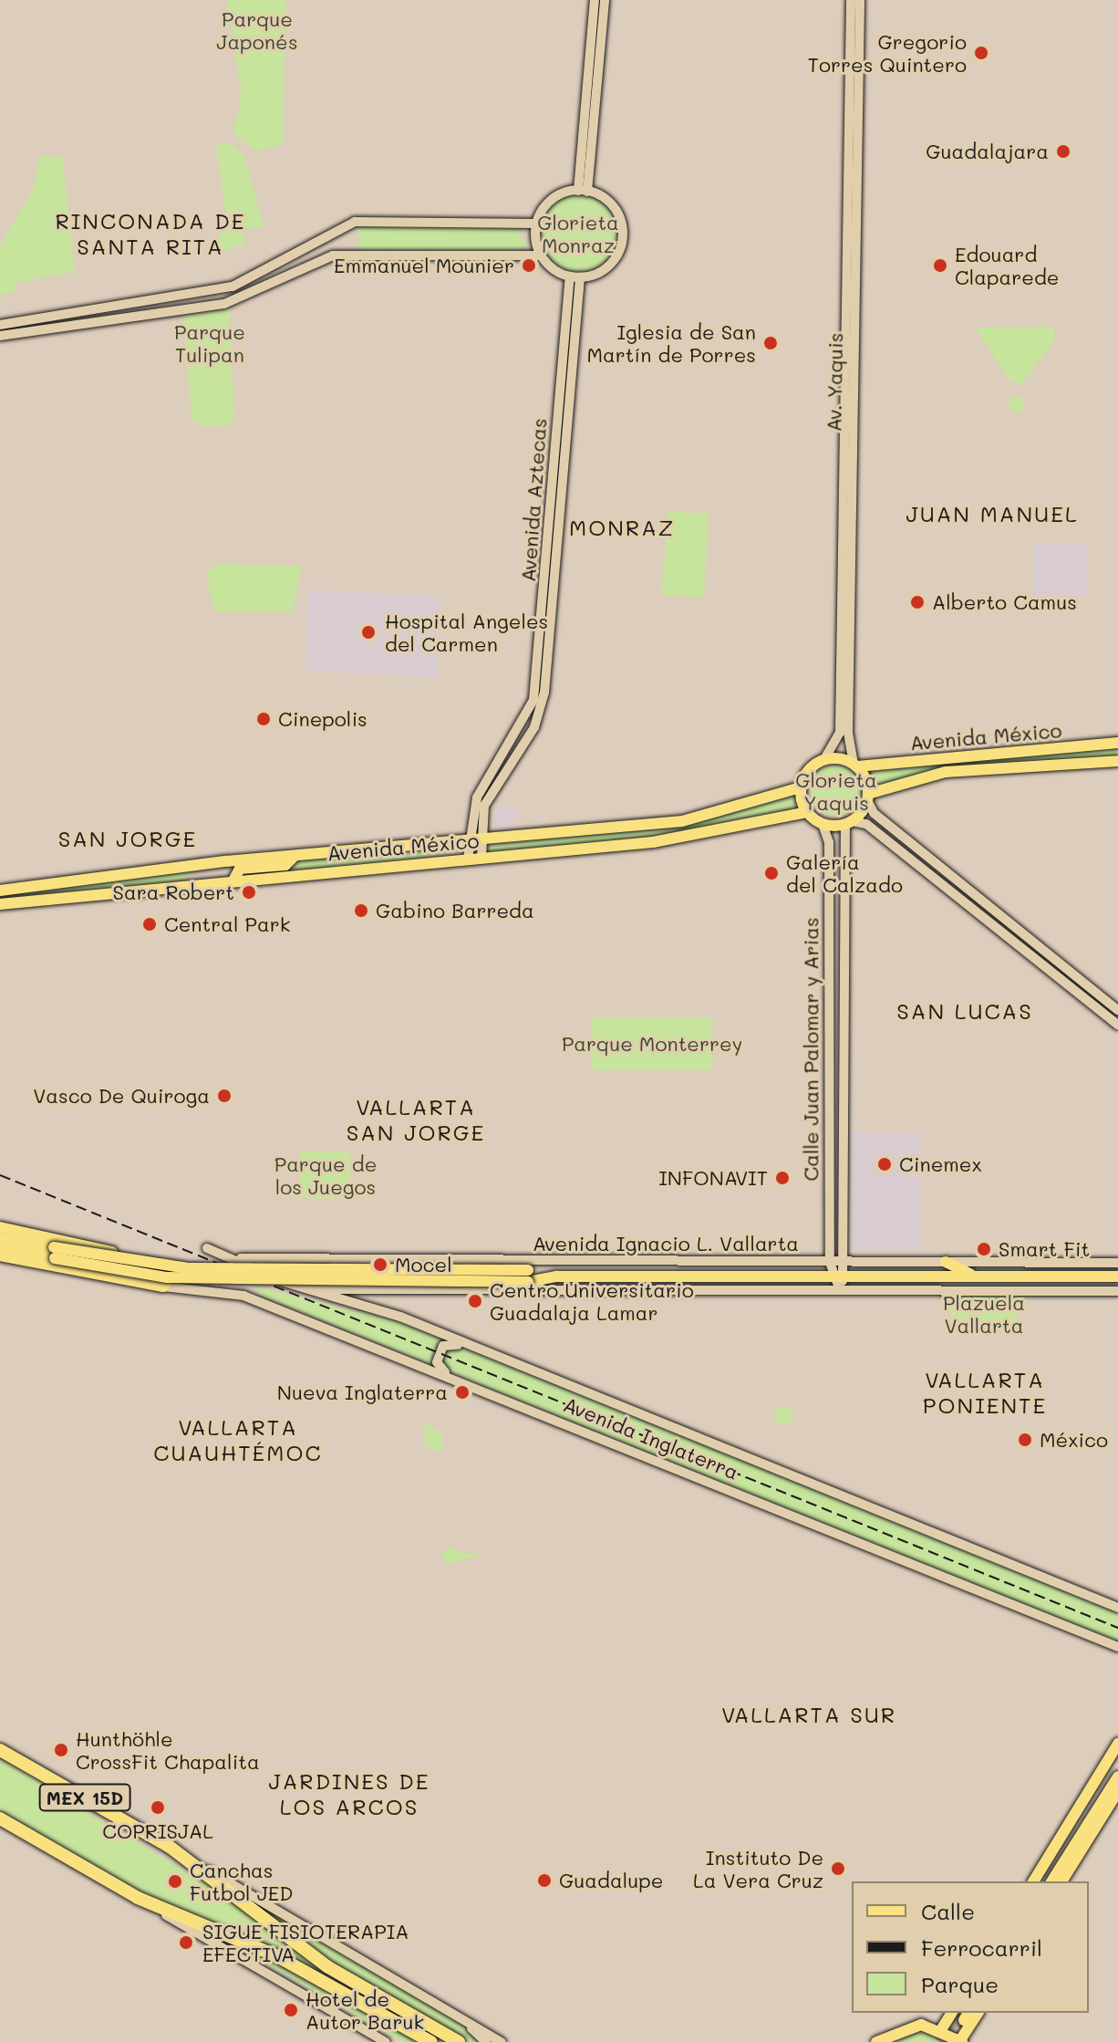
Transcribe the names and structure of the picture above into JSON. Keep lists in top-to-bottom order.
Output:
{
  "streets": {
    "highway": ["MEX 15D"],
    "main road": ["Avenida México", "Avenida Ignacio L. Vallarta"],
    "street": [
      "Av. Yaquis",
      "Avenida Aztecas",
      "Calle Juan Palomar y Arias",
      "Avenida Inglaterra"
    ]
  },
  "crossings": [
    ["Av. Yaquis", "Avenida México"],
    ["Av. Yaquis", "Calle Juan Palomar y Arias"],
    ["Avenida Aztecas", "Avenida México"],
    ["Avenida México", "Calle Juan Palomar y Arias"],
    ["Calle Juan Palomar y Arias", "Avenida Ignacio L. Vallarta"],
    ["Avenida Ignacio L. Vallarta", "Avenida Inglaterra"]
  ],
  "districts": [
    "RINCONADA DE SANTA RITA",
    "JUAN MANUEL",
    "MONRAZ",
    "SAN JORGE",
    "SAN LUCAS",
    "VALLARTA SAN JORGE",
    "VALLARTA PONIENTE",
    "VALLARTA CUAUHTÉMOC",
    "VALLARTA SUR",
    "JARDINES DE LOS ARCOS"
  ],
  "parks": [
    "Parque Japonés",
    "Glorieta Monraz",
    "Parque Tulipan",
    "Glorieta Yaquis",
    "Parque Monterrey",
    "Parque de los Juegos",
    "Plazuela Vallarta"
  ],
  "places": [
    "Gregorio Torres Quintero",
    "Guadalajara",
    "Emmanuel Mounier",
    "Edouard Claparede",
    "Iglesia de San Martín de Porres",
    "Alberto Camus",
    "Hospital Angeles del Carmen",
    "Cinepolis",
    "Galería del Calzado",
    "Sara Robert",
    "Gabino Barreda",
    "Central Park",
    "Vasco De Quiroga",
    "Cinemex",
    "INFONAVIT",
    "Smart Fit",
    "Mocel",
    "Centro Universitario Guadalaja Lamar",
    "Nueva Inglaterra",
    "México",
    "Hunthöhle CrossFit Chapalita",
    "COPRISJAL",
    "Instituto De La Vera Cruz",
    "Guadalupe",
    "Canchas Futbol JED",
    "SIGUE FISIOTERAPIA EFECTIVA",
    "Hotel de Autor Baruk"
  ],
  "legend": ["Calle", "Ferrocarril", "Parque"]
}
